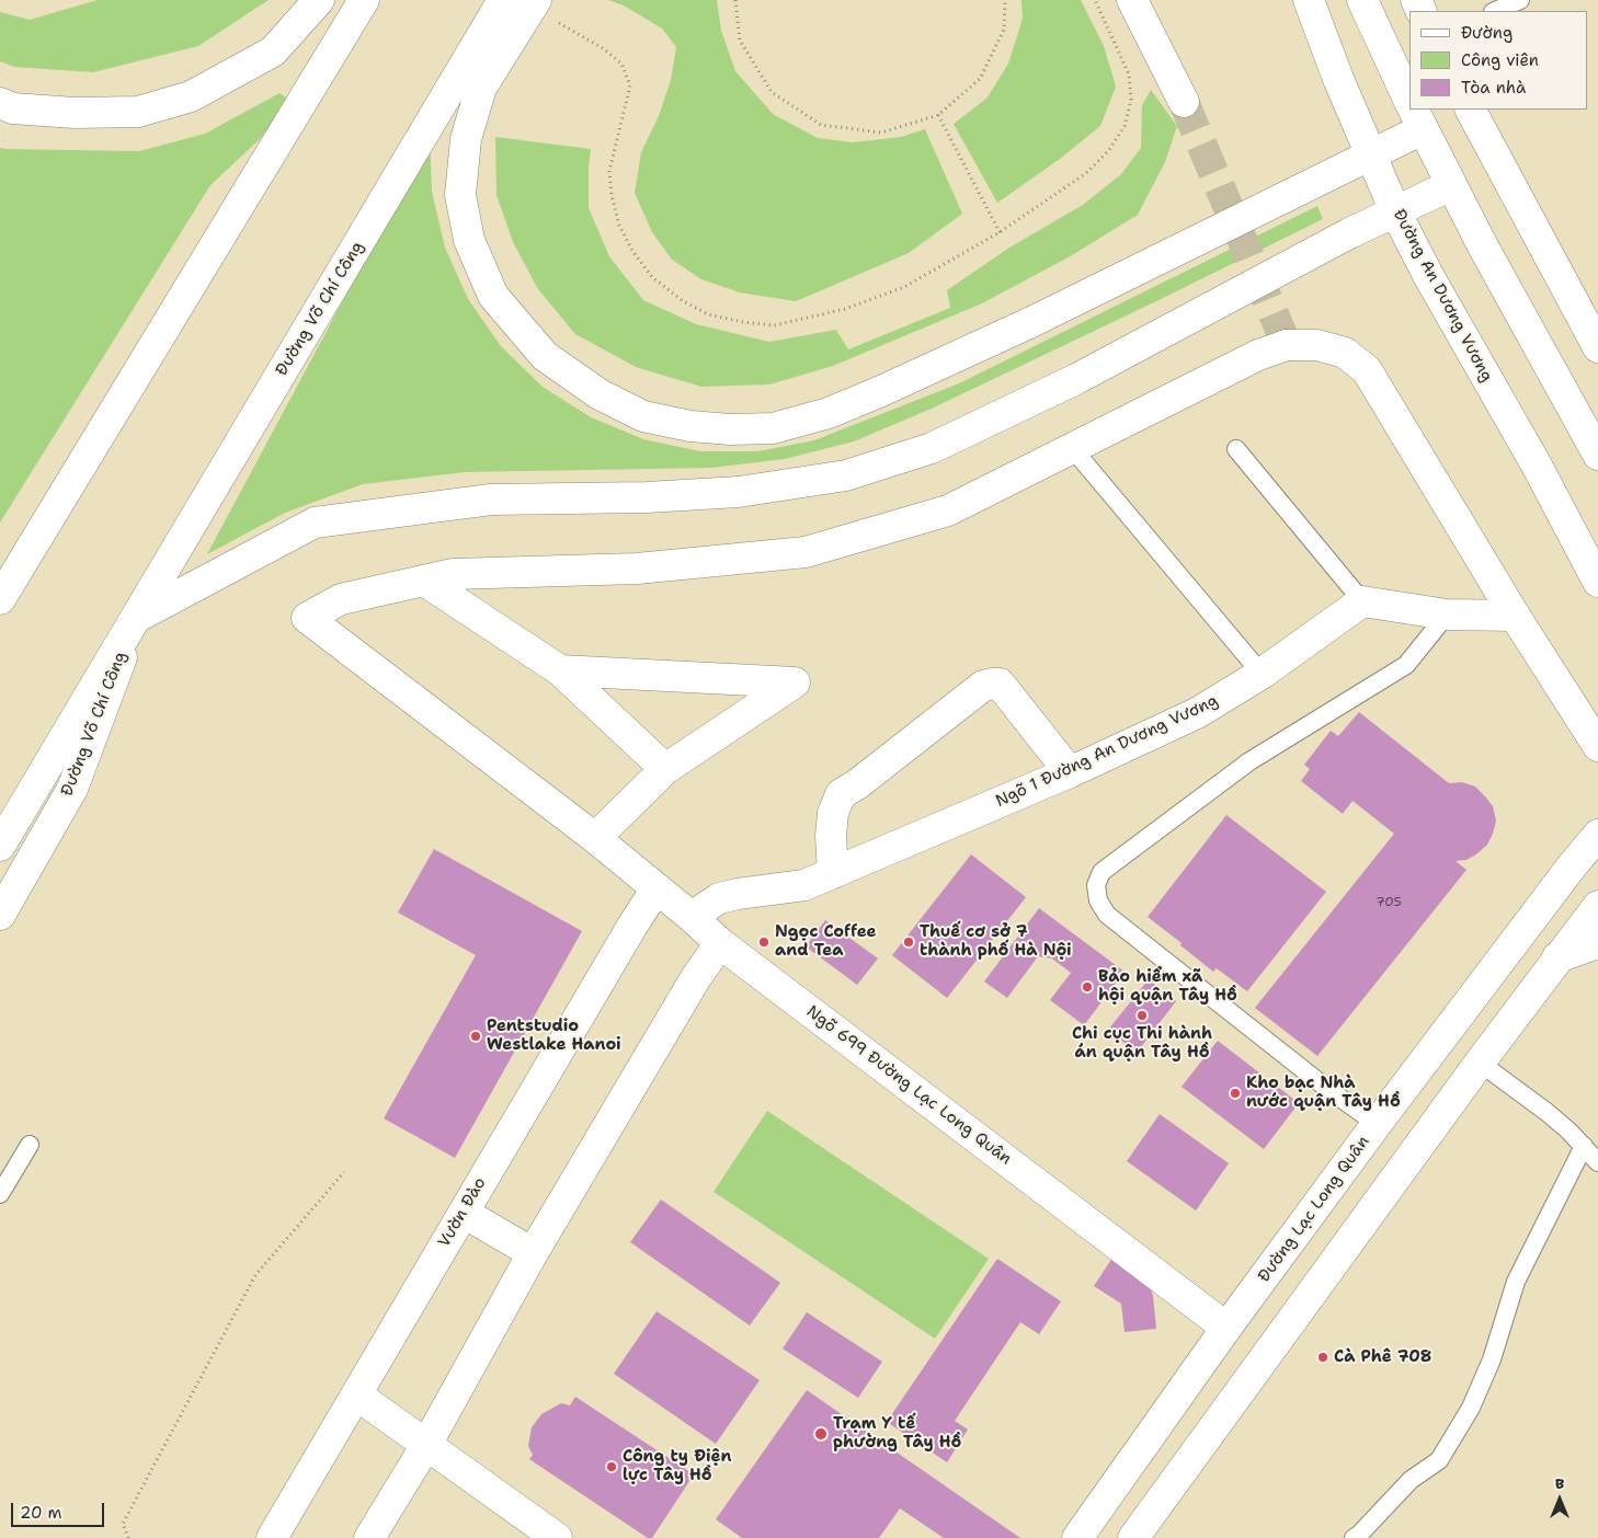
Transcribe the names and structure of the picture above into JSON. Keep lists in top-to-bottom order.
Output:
{
  "streets": {
    "main road": [
      "Đường An Dương Vương",
      "Đường Võ Chí Công",
      "Ngõ 1 Đường An Dương Vương",
      "Ngõ 699 Đường Lạc Long Quân",
      "Đường Lạc Long Quân",
      "Vườn Đào"
    ]
  },
  "crossings": [
    ["Ngõ 1 Đường An Dương Vương", "Ngõ 699 Đường Lạc Long Quân"],
    ["Ngõ 699 Đường Lạc Long Quân", "Đường Lạc Long Quân"],
    ["Ngõ 699 Đường Lạc Long Quân", "Vườn Đào"]
  ],
  "places": [
    "Ngọc Coffee and Tea",
    "Thuế cơ sở 7 thành phố Hà Nội",
    "Bảo hiểm xã hội quận Tây Hồ",
    "Chi cục Thi hành án quận Tây Hồ",
    "Pentstudio Westlake Hanoi",
    "Kho bạc Nhà nước quận Tây Hồ",
    "Cà Phê 708",
    "Trạm Y tế phường Tây Hồ",
    "Công ty Điện lực Tây Hồ"
  ],
  "house_numbers": ["705"],
  "legend": ["Đường", "Công viên", "Tòa nhà"],
  "scale_bar": "20 m",
  "north": "top"
}
